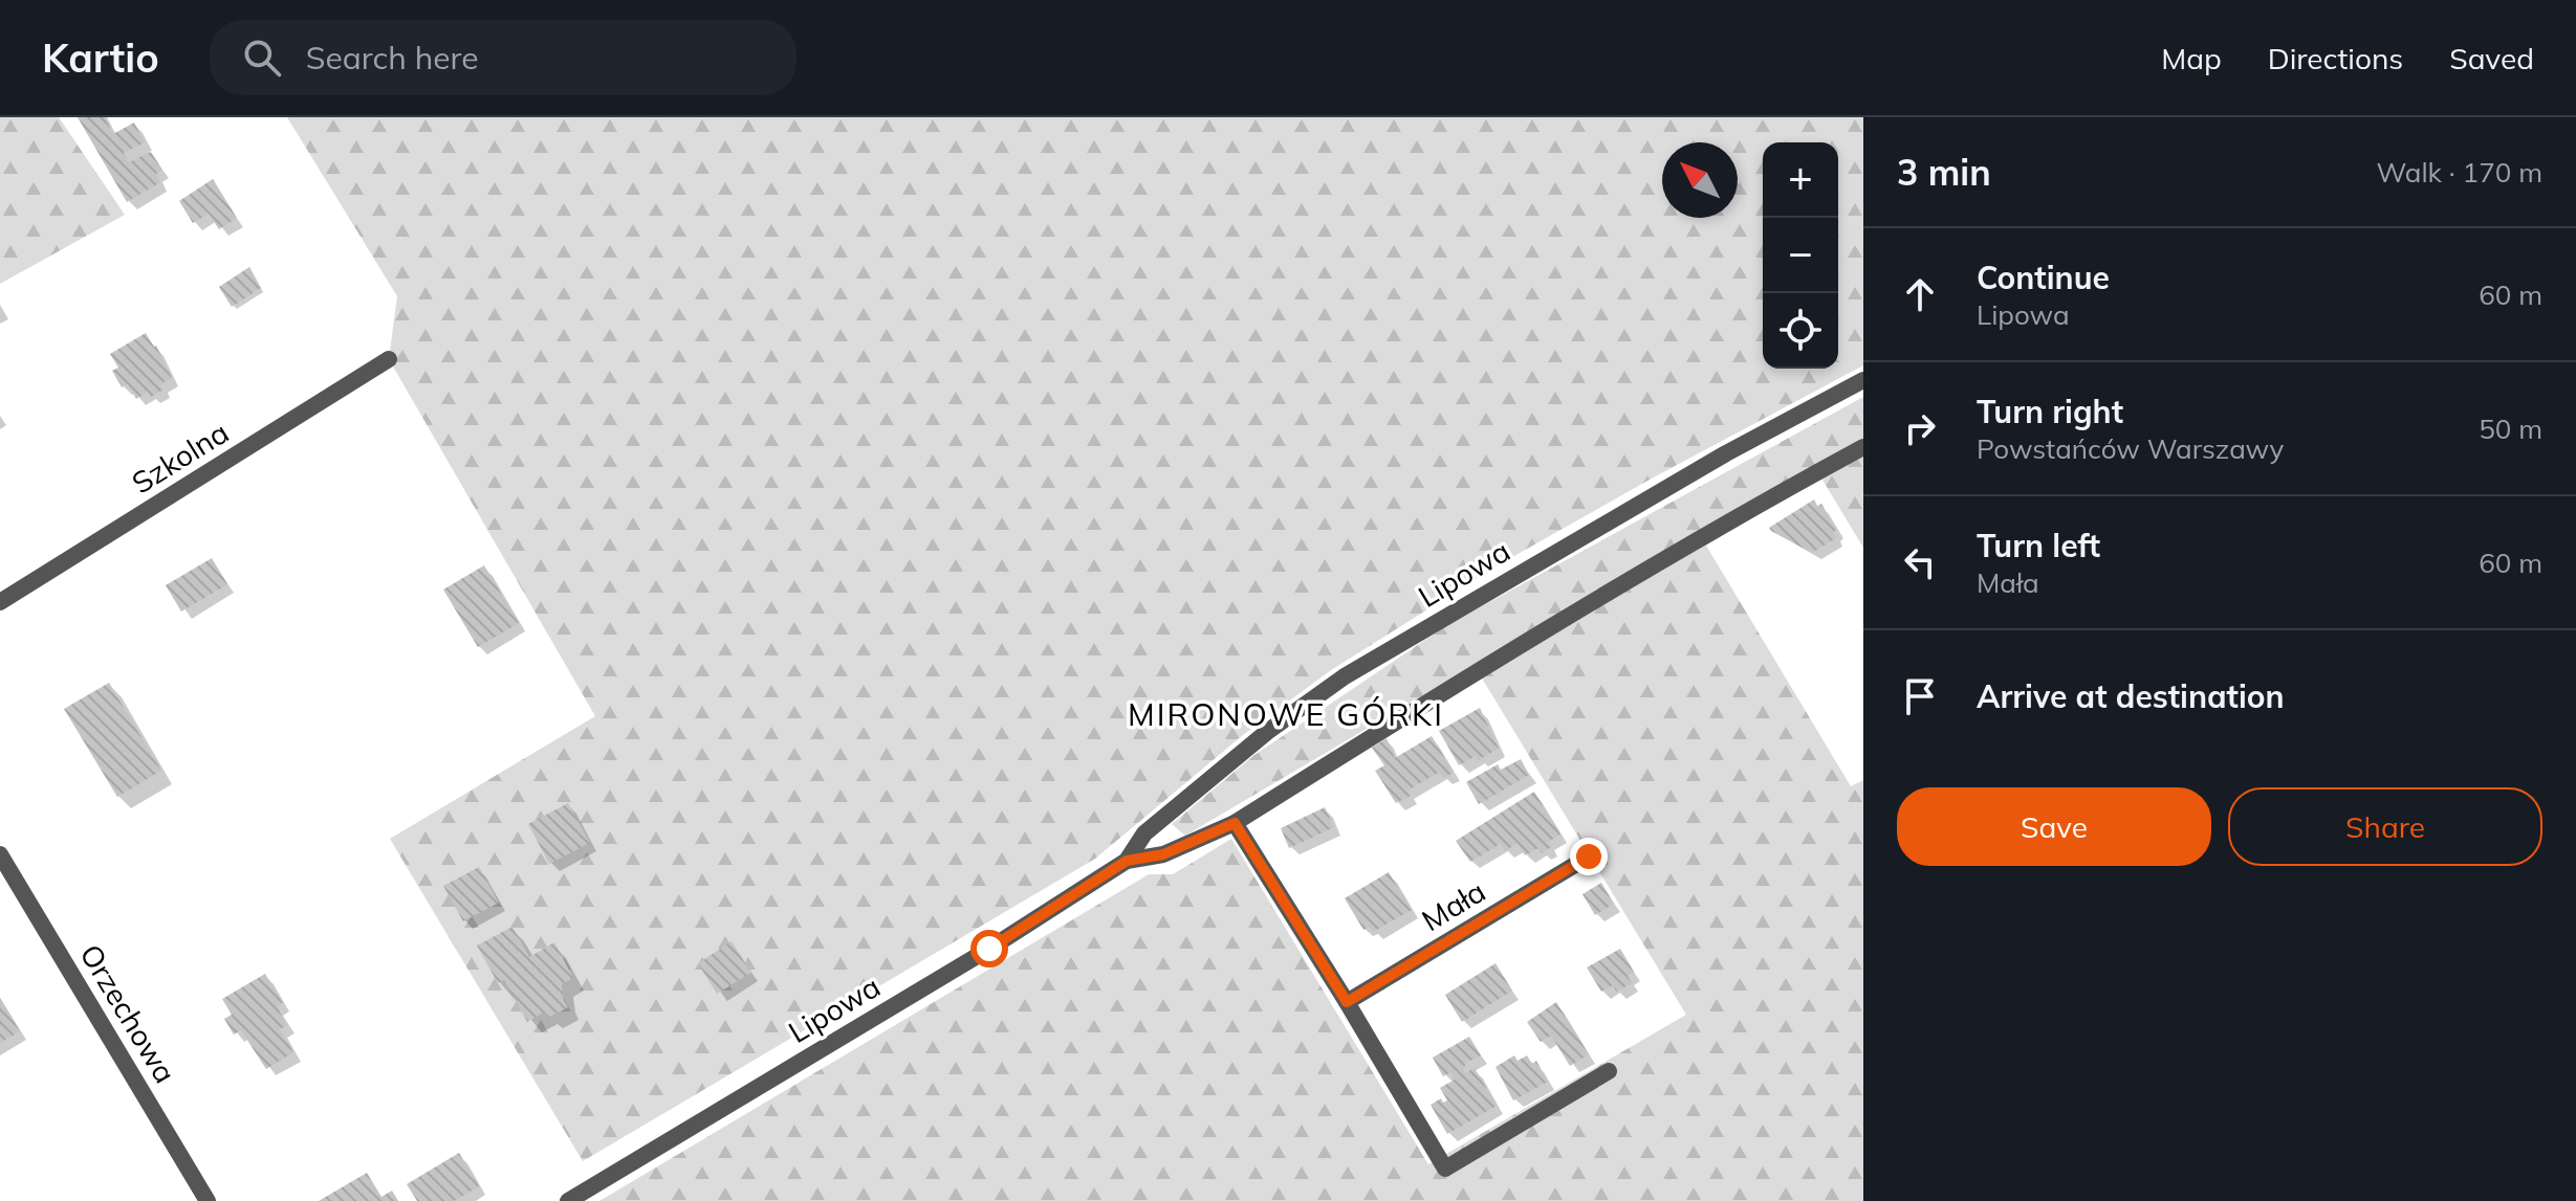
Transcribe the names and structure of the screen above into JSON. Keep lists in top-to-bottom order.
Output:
{
  "streets": {
    "street": [
      "Szkolna",
      "Lipowa",
      "Mała",
      "Orzechowa"
    ]
  },
  "districts": ["MIRONOWE GÓRKI"],
  "north": "top left",
  "page": {
    "header": "Kartio",
    "search": "Search here",
    "nav": ["Map", "Directions", "Saved"],
    "heading": ["3 min", "Walk · 170 m"],
    "map_buttons": ["+", "−"],
    "list": [
      ["Continue", "Lipowa", "60 m"],
      ["Turn right", "Powstańców Warszawy", "50 m"],
      ["Turn left", "Mała", "60 m"],
      "Arrive at destination"
    ],
    "buttons": ["Save", "Share"]
  }
}
